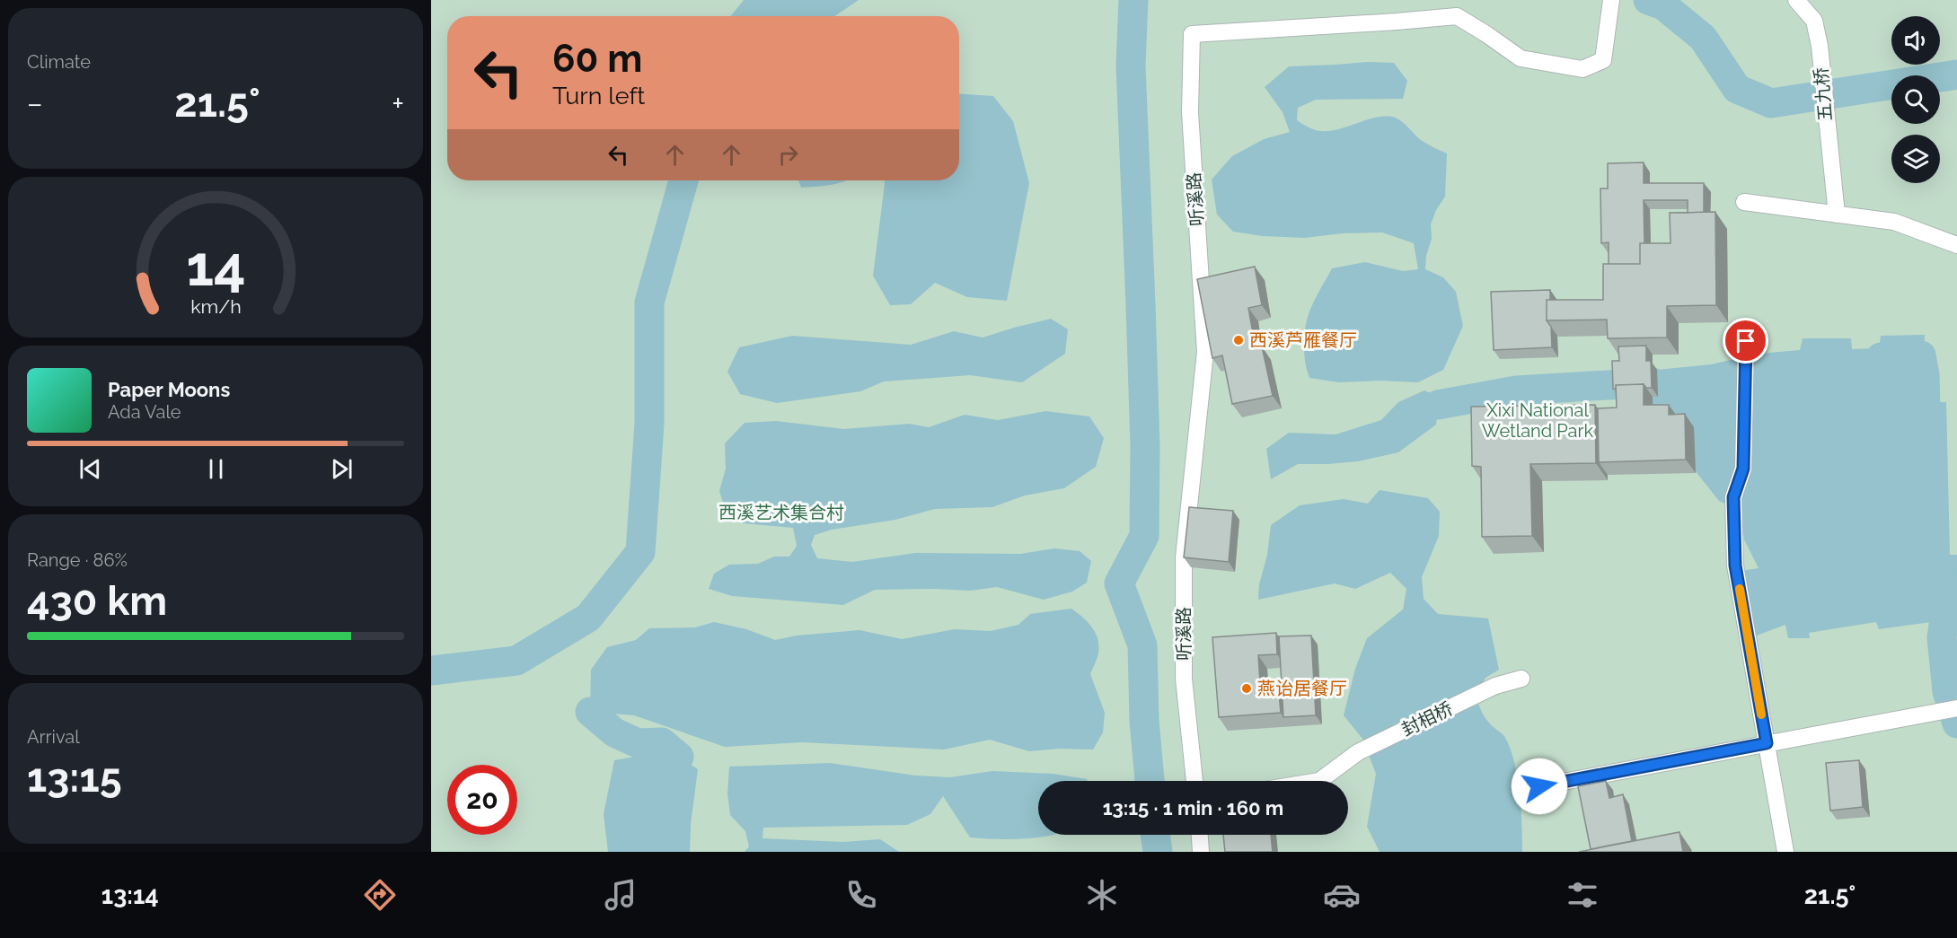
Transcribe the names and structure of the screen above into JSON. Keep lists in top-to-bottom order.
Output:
{
  "streets": {
    "street": ["五九桥", "听溪路", "封相桥"]
  },
  "parks": ["Xixi National Wetland Park", "西溪艺术集合村"],
  "places": ["西溪芦雁餐厅", "燕诒居餐厅"],
  "page": {
    "tile": [
      "Climate",
      ["Range · 86%", "430 km"],
      ["Arrival", "13:15"]
    ],
    "turn": ["60 m", "Turn left"],
    "heat": ["−", "21.5°", "+"],
    "song": ["Paper Moons", "Ada Vale"],
    "limit": "20",
    "trip": "13:15 · 1 min · 160 m",
    "tabs": ["13:14", "21.5°"],
    "gauge": ["14", "km/h"]
  }
}
